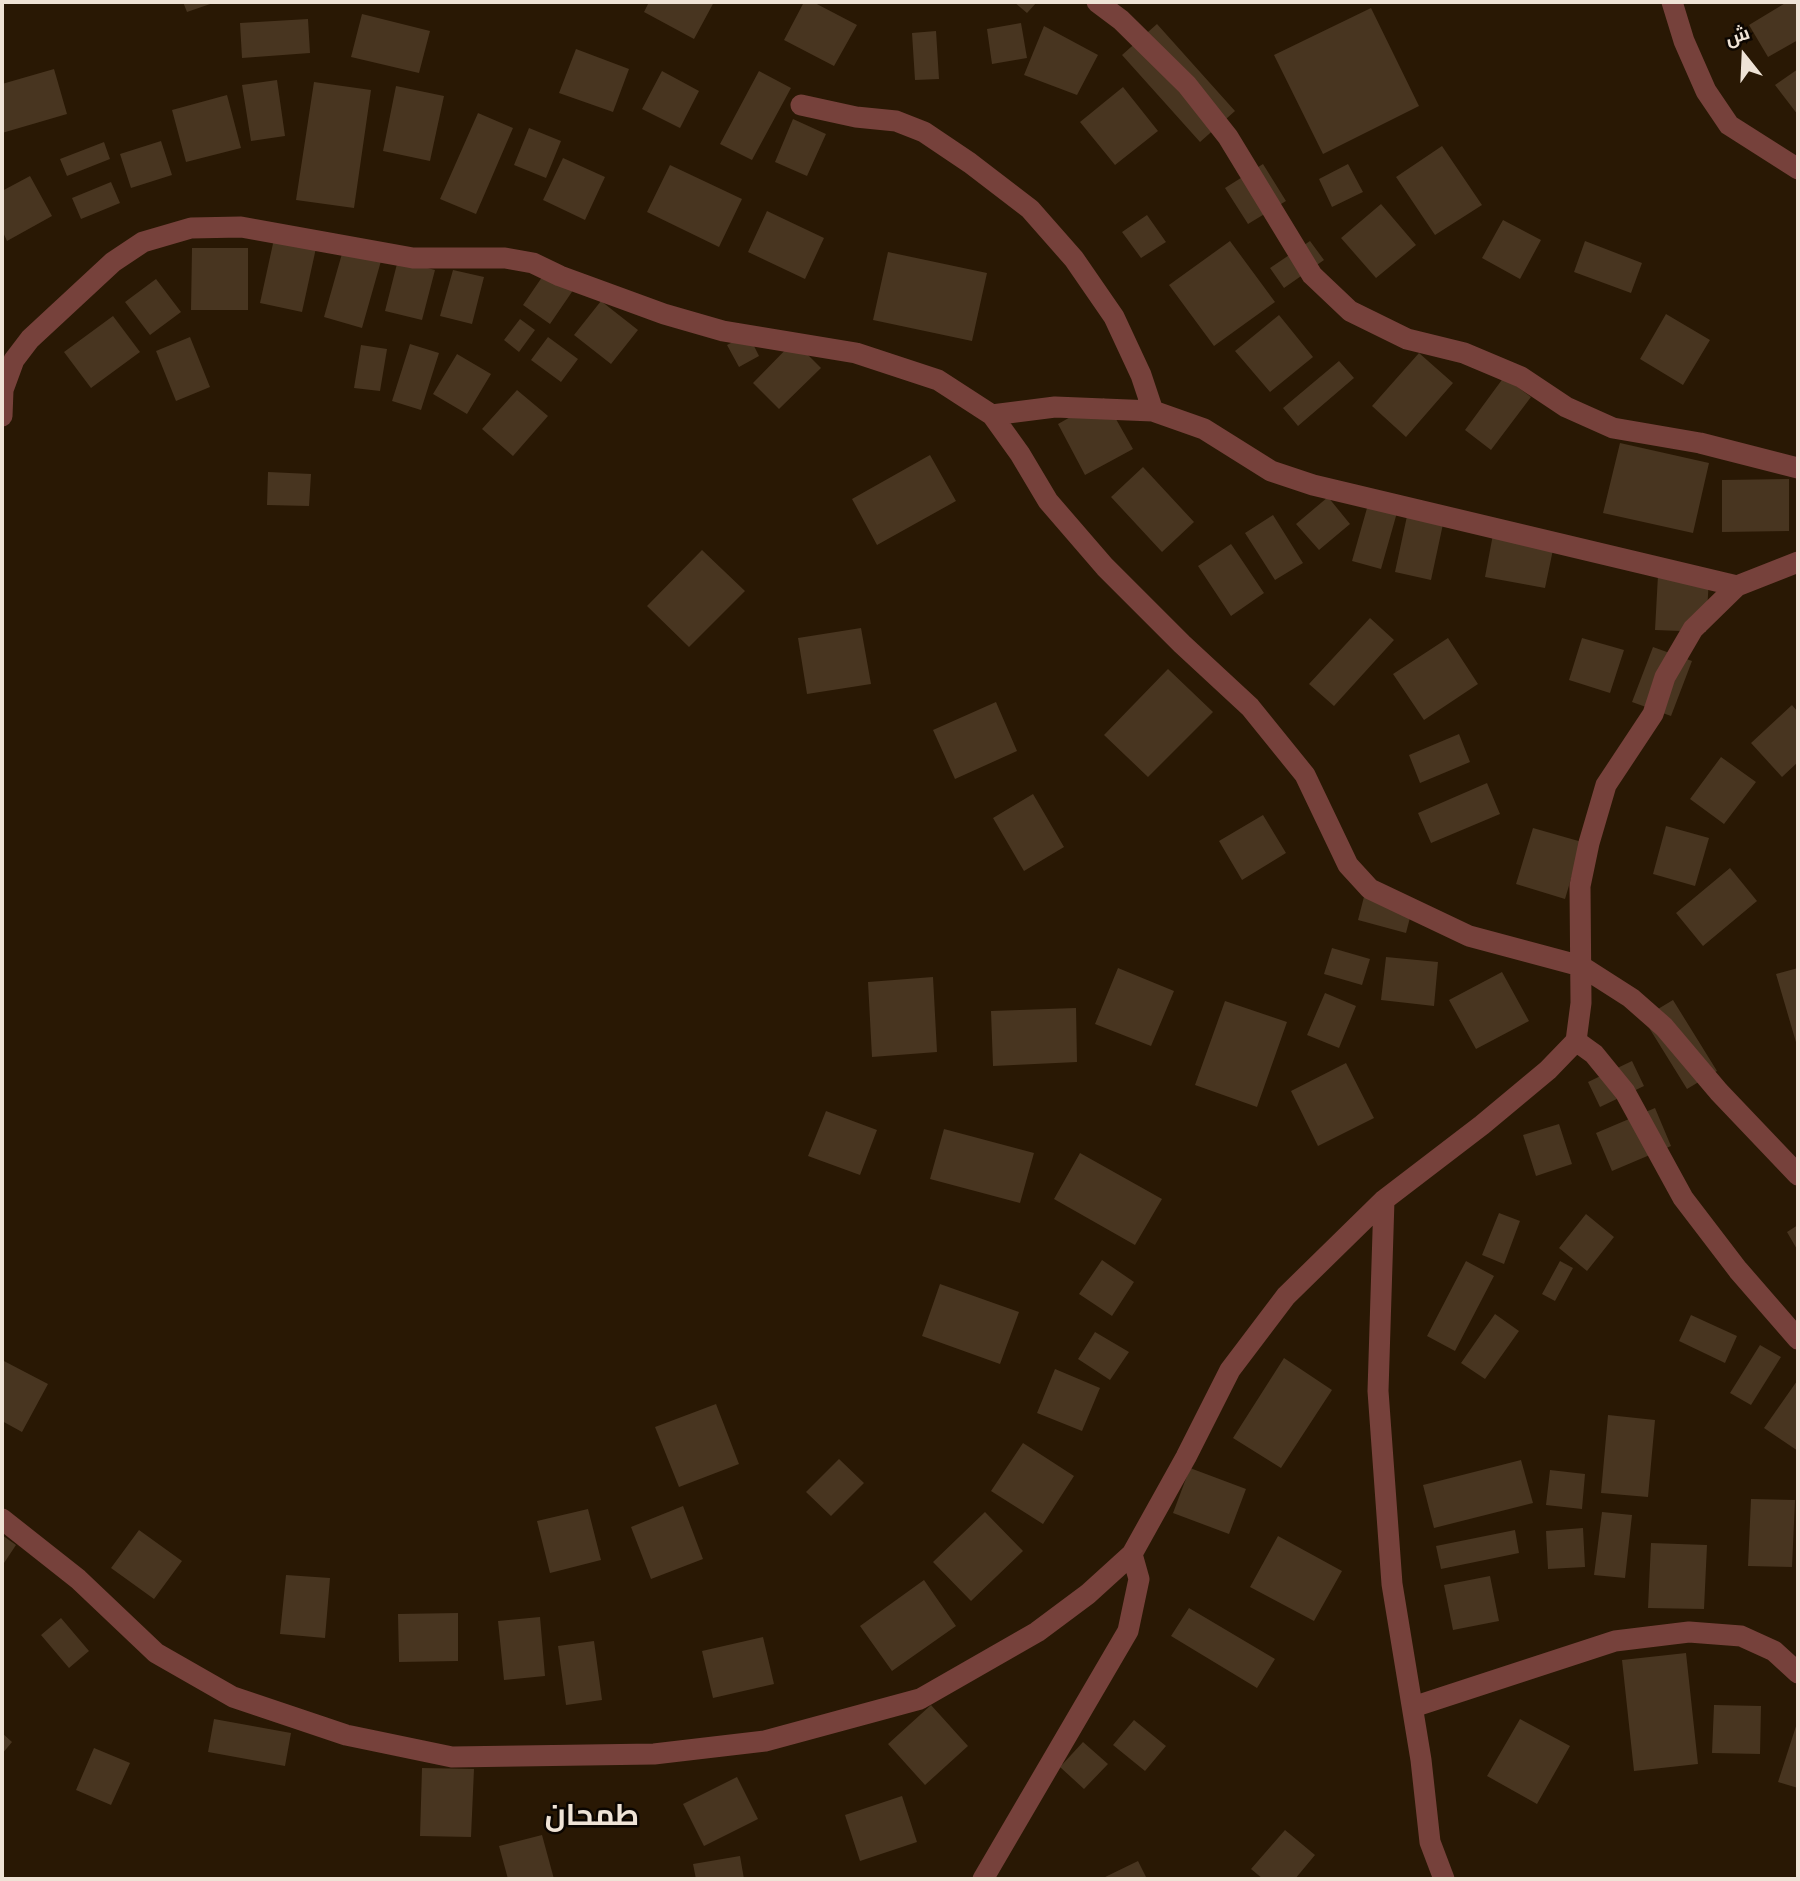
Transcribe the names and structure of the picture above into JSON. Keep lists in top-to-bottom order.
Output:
{
  "districts": ["طمحان"],
  "north": "top"
}
